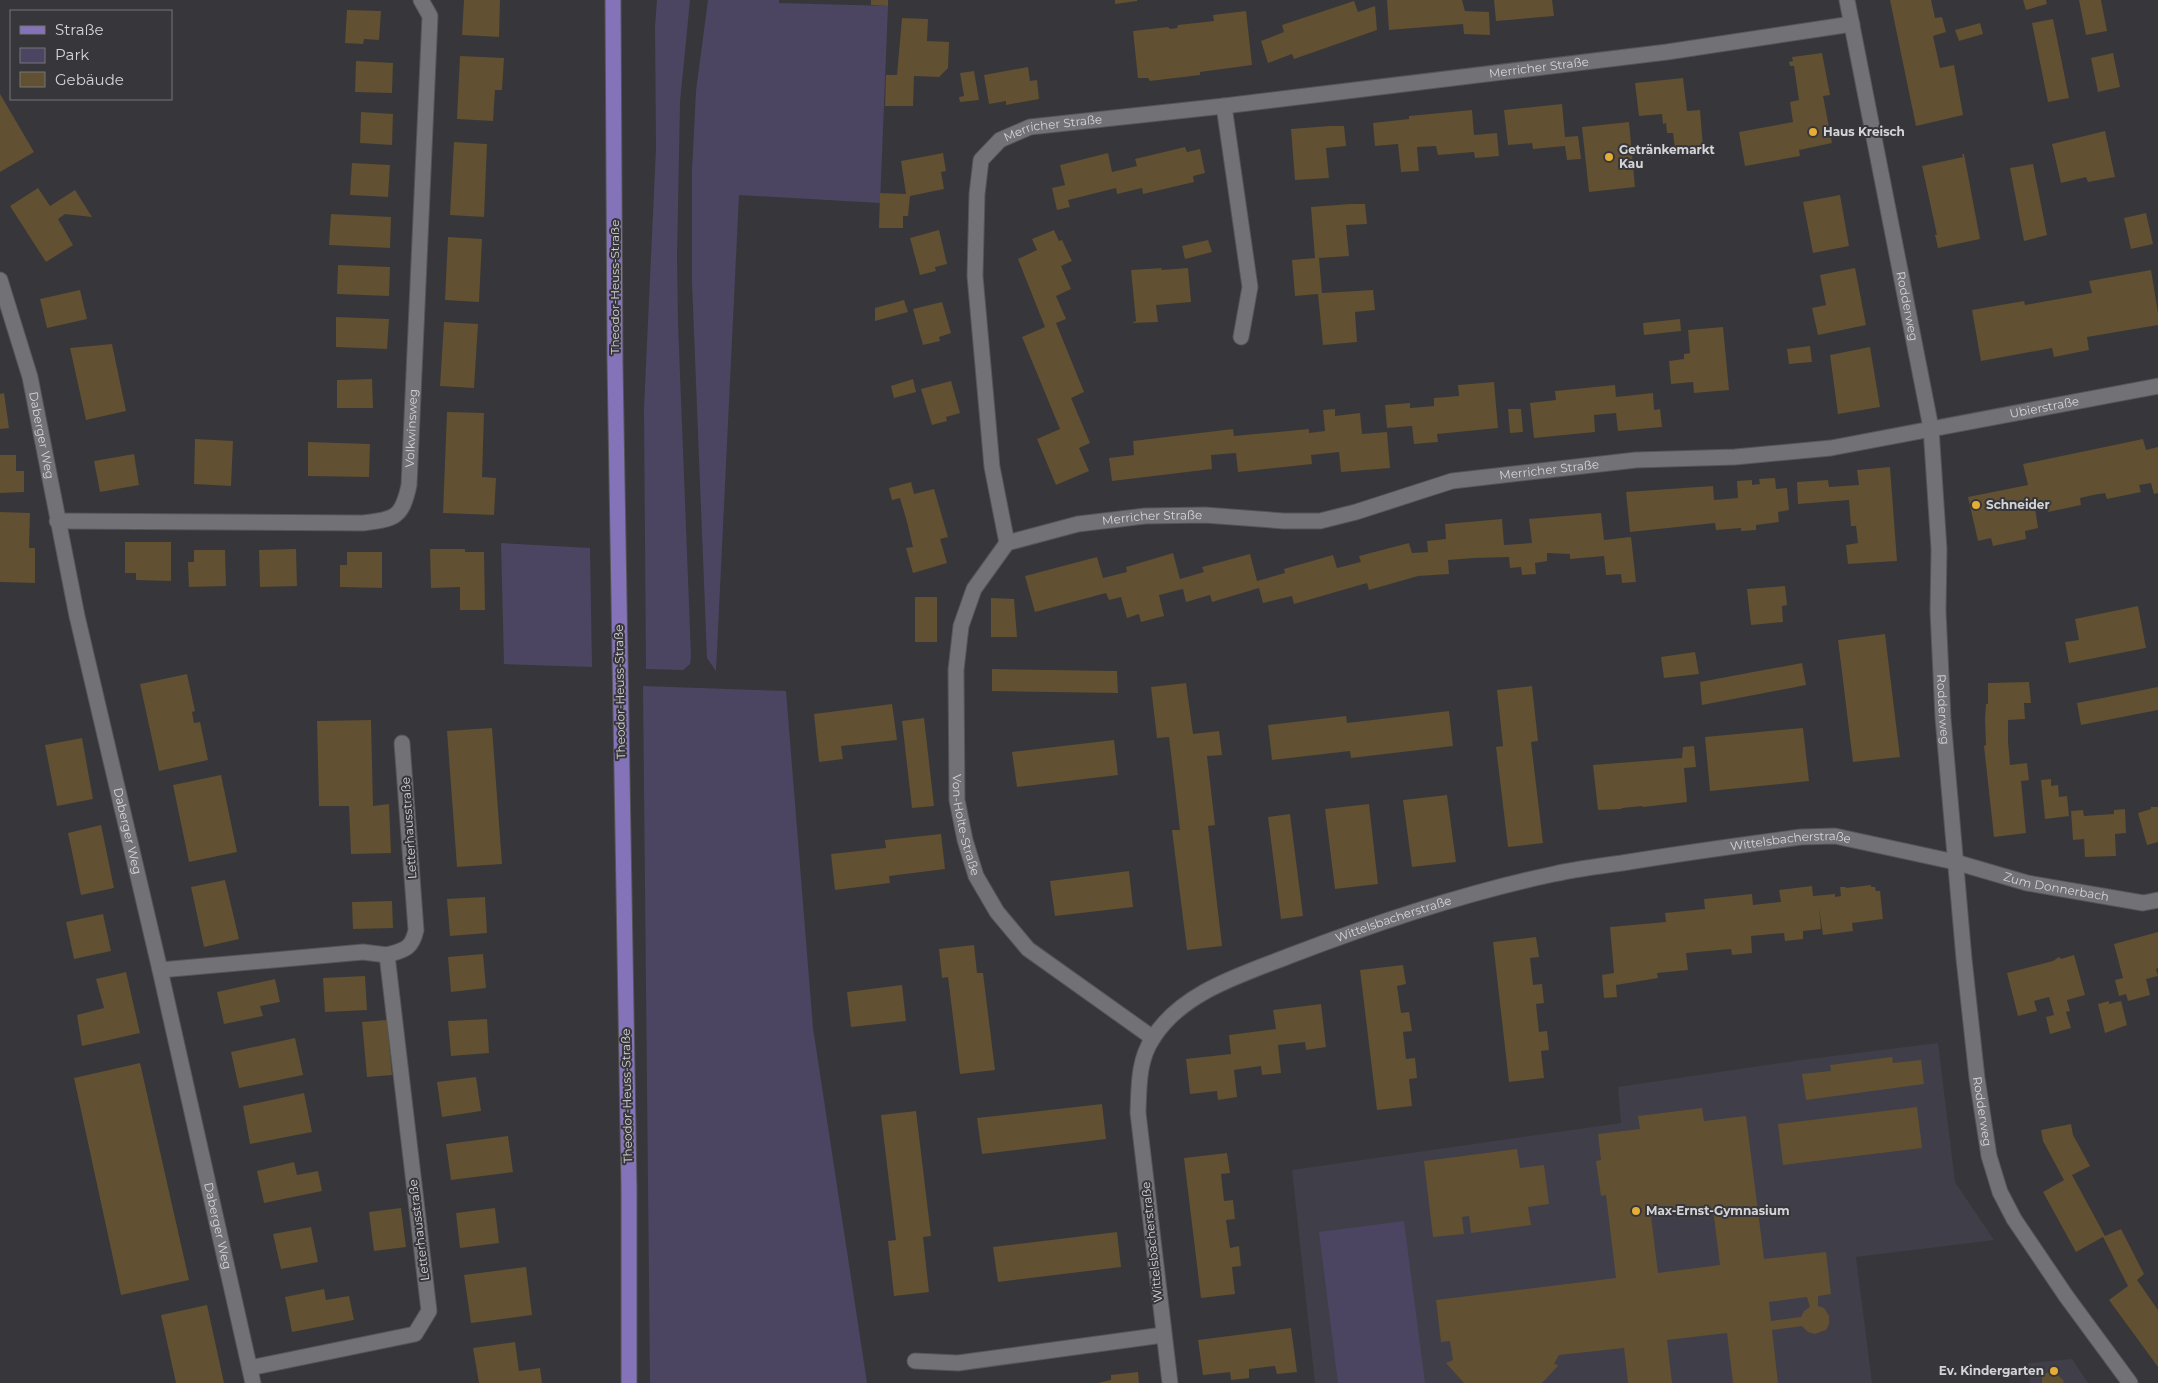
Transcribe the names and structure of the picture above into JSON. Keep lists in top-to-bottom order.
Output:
{
  "streets": {
    "main road": ["Theodor-Heuss-Straße"],
    "street": [
      "Merricher Straße",
      "Rodderweg",
      "Ubierstraße",
      "Volkwinsweg",
      "Daberger Weg",
      "Von-Holte-Straße",
      "Letterhausstraße",
      "Wittelsbacherstraße",
      "Zum Donnerbach"
    ]
  },
  "crossings": [
    ["Merricher Straße", "Rodderweg"],
    ["Merricher Straße", "Ubierstraße"],
    ["Merricher Straße", "Von-Holte-Straße"],
    ["Rodderweg", "Ubierstraße"],
    ["Rodderweg", "Wittelsbacherstraße"],
    ["Rodderweg", "Zum Donnerbach"],
    ["Volkwinsweg", "Daberger Weg"],
    ["Daberger Weg", "Letterhausstraße"],
    ["Von-Holte-Straße", "Wittelsbacherstraße"],
    ["Wittelsbacherstraße", "Zum Donnerbach"]
  ],
  "places": [
    "Haus Kreisch",
    "Getränkemarkt Kau",
    "Schneider",
    "Max-Ernst-Gymnasium",
    "Ev. Kindergarten"
  ],
  "legend": ["Straße", "Park", "Gebäude"]
}
